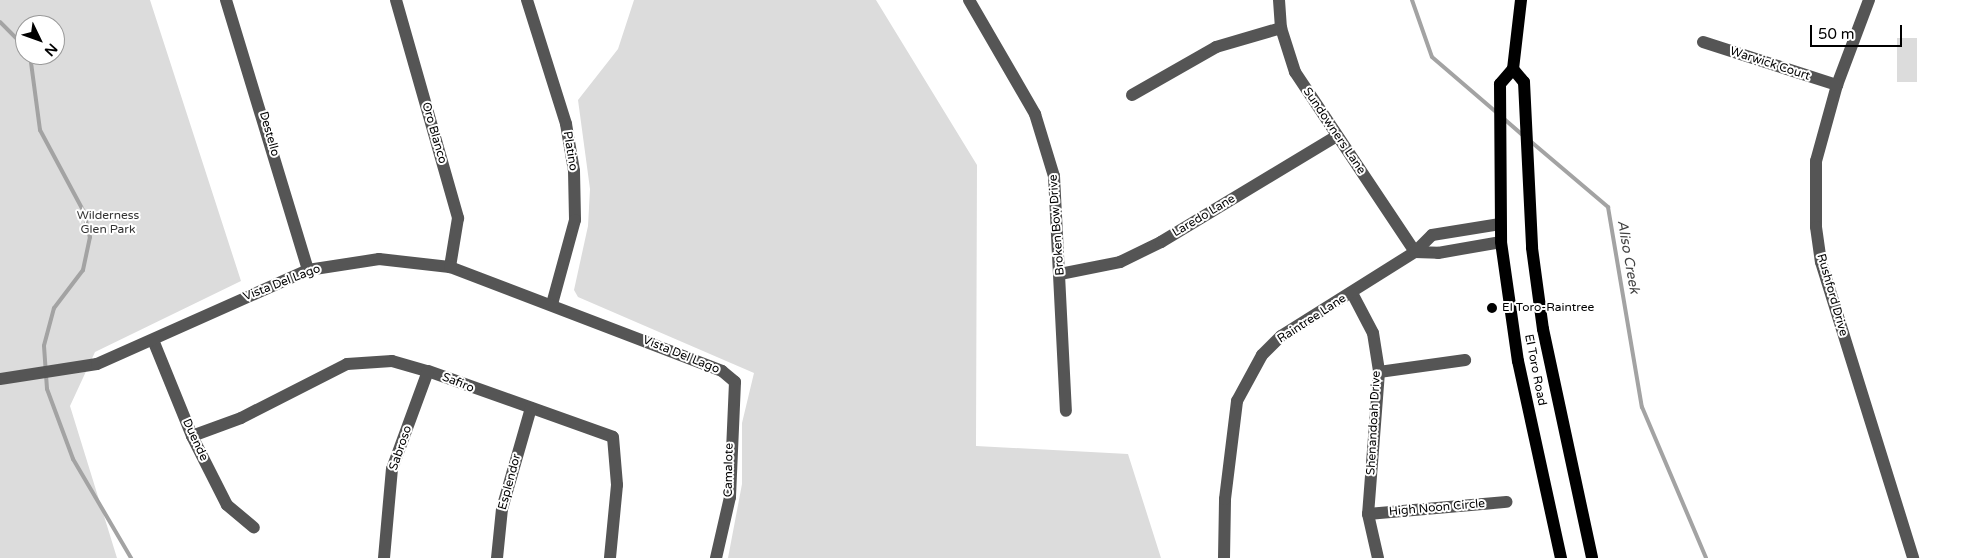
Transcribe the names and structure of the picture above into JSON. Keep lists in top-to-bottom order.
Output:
{
  "streets": {
    "main road": ["El Toro Road"],
    "street": [
      "Warwick Court",
      "Sundowners Lane",
      "Oro Blanco",
      "Destello",
      "Platino",
      "Laredo Lane",
      "Broken Bow Drive",
      "Vista Del Lago",
      "Rushford Drive",
      "Raintree Lane",
      "Safiro",
      "Shenandoah Drive",
      "Duende",
      "Sabroso",
      "Camalote",
      "Esplendor",
      "High Noon Circle"
    ]
  },
  "crossings": [
    ["Warwick Court", "Rushford Drive"],
    ["Sundowners Lane", "Laredo Lane"],
    ["Sundowners Lane", "Raintree Lane"],
    ["Oro Blanco", "Vista Del Lago"],
    ["Destello", "Vista Del Lago"],
    ["Platino", "Vista Del Lago"],
    ["Laredo Lane", "Broken Bow Drive"],
    ["Vista Del Lago", "Duende"],
    ["Vista Del Lago", "Camalote"],
    ["Raintree Lane", "El Toro Road"],
    ["Raintree Lane", "Shenandoah Drive"],
    ["Safiro", "Duende"],
    ["Safiro", "Sabroso"],
    ["Safiro", "Esplendor"],
    ["Shenandoah Drive", "High Noon Circle"]
  ],
  "water": ["Aliso Creek"],
  "parks": ["Wilderness Glen Park"],
  "places": ["El Toro-Raintree"],
  "scale_bar": "50 m",
  "north": "bottom right"
}
